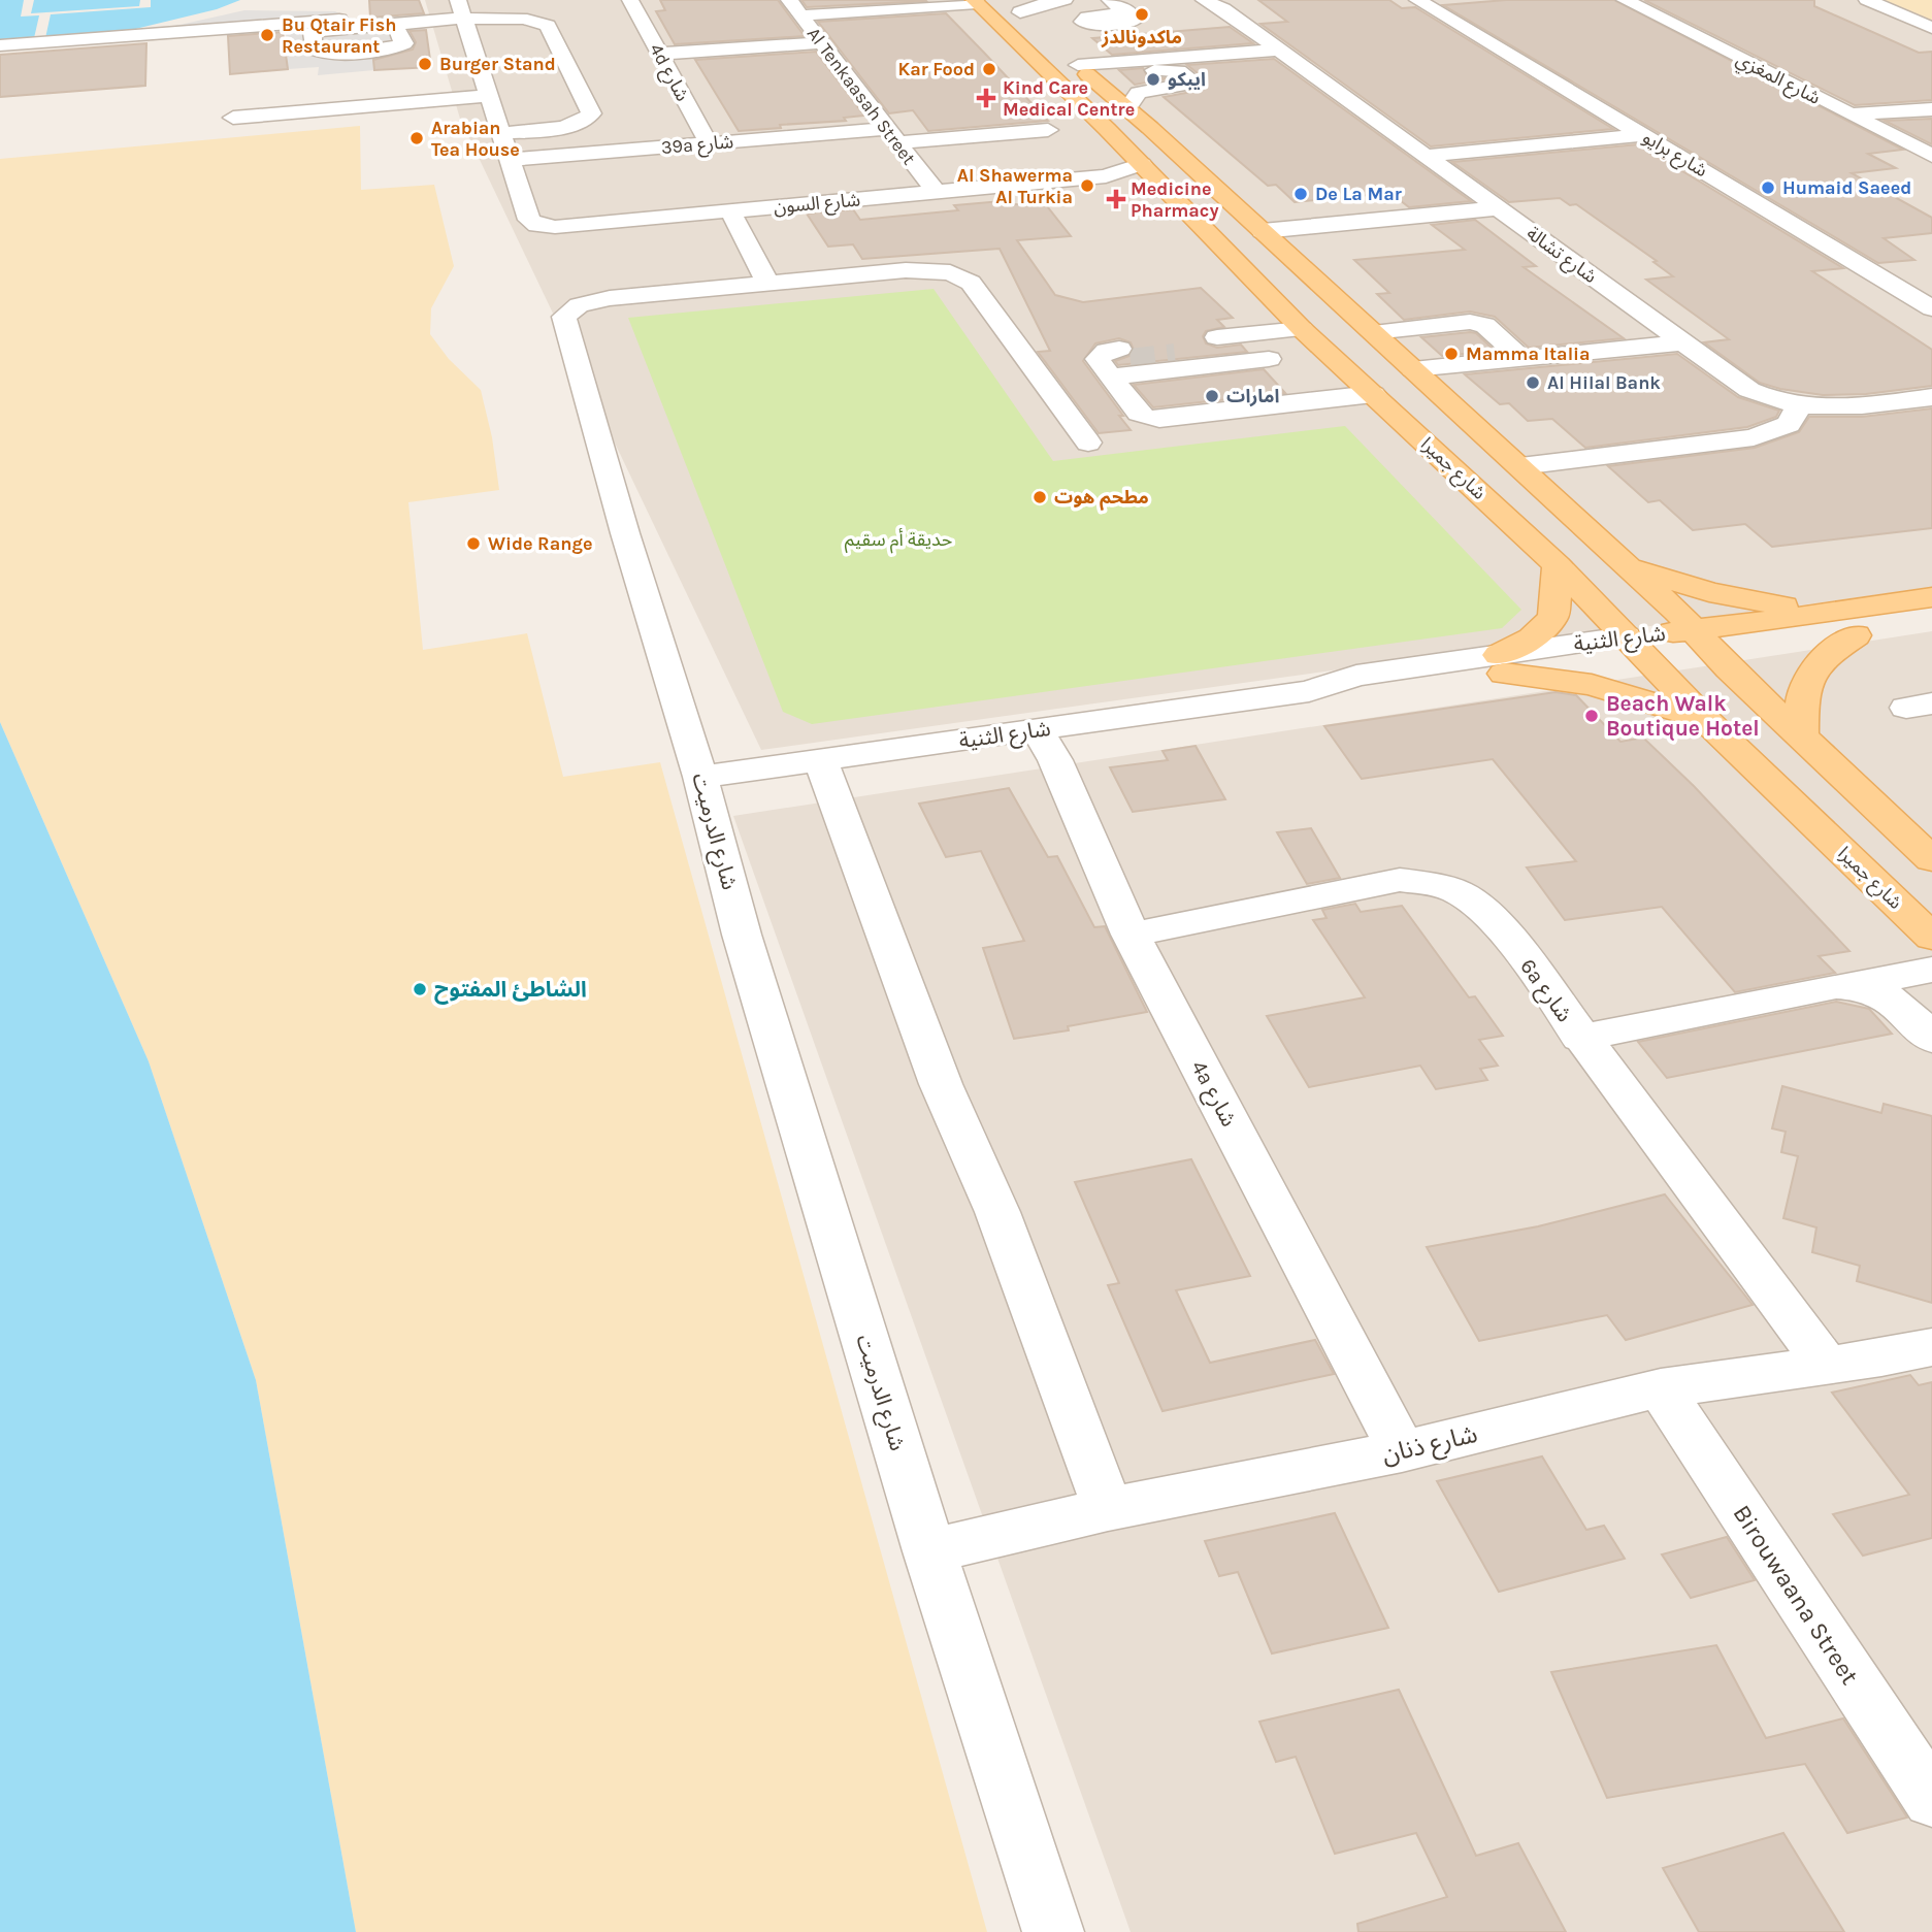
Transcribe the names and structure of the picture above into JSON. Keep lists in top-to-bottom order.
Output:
{
  "streets": {
    "main road": ["شارع جميرا", "شارع الثنية"],
    "street": [
      "4d شارع",
      "شارع المغزي",
      "Al Tenkaasah Street",
      "39a شارع",
      "شارع برايو",
      "شارع السون",
      "شارع تشالة",
      "شارع الدرميت",
      "6a شارع",
      "4a شارع",
      "شارع ذنان",
      "Birouwaana Street"
    ]
  },
  "crossings": [
    ["4d شارع", "39a شارع"],
    ["Al Tenkaasah Street", "39a شارع"],
    ["Al Tenkaasah Street", "شارع السون"],
    ["39a شارع", "شارع السون"],
    ["شارع السون", "شارع جميرا"],
    ["شارع جميرا", "شارع الثنية"],
    ["شارع الثنية", "شارع الدرميت"],
    ["شارع الثنية", "4a شارع"],
    ["شارع الدرميت", "شارع ذنان"],
    ["6a شارع", "4a شارع"],
    ["6a شارع", "شارع ذنان"],
    ["4a شارع", "شارع ذنان"],
    ["شارع ذنان", "Birouwaana Street"]
  ],
  "parks": ["حديقة أم سقيم"],
  "places": {
    "other": [
      "ماكدونالدز",
      "Bu Qtair Fish Restaurant",
      "Burger Stand",
      "Kar Food",
      "ايبكو",
      "Arabian Tea House",
      "Al Shawerma Al Turkia",
      "Humaid Saeed",
      "De La Mar",
      "Mamma Italia",
      "Al Hilal Bank",
      "امارات",
      "مطحم هوت",
      "Wide Range",
      "Beach Walk Boutique Hotel",
      "الشاطئ المفتوح"
    ],
    "health": ["Kind Care Medical Centre", "Medicine Pharmacy"]
  }
}
